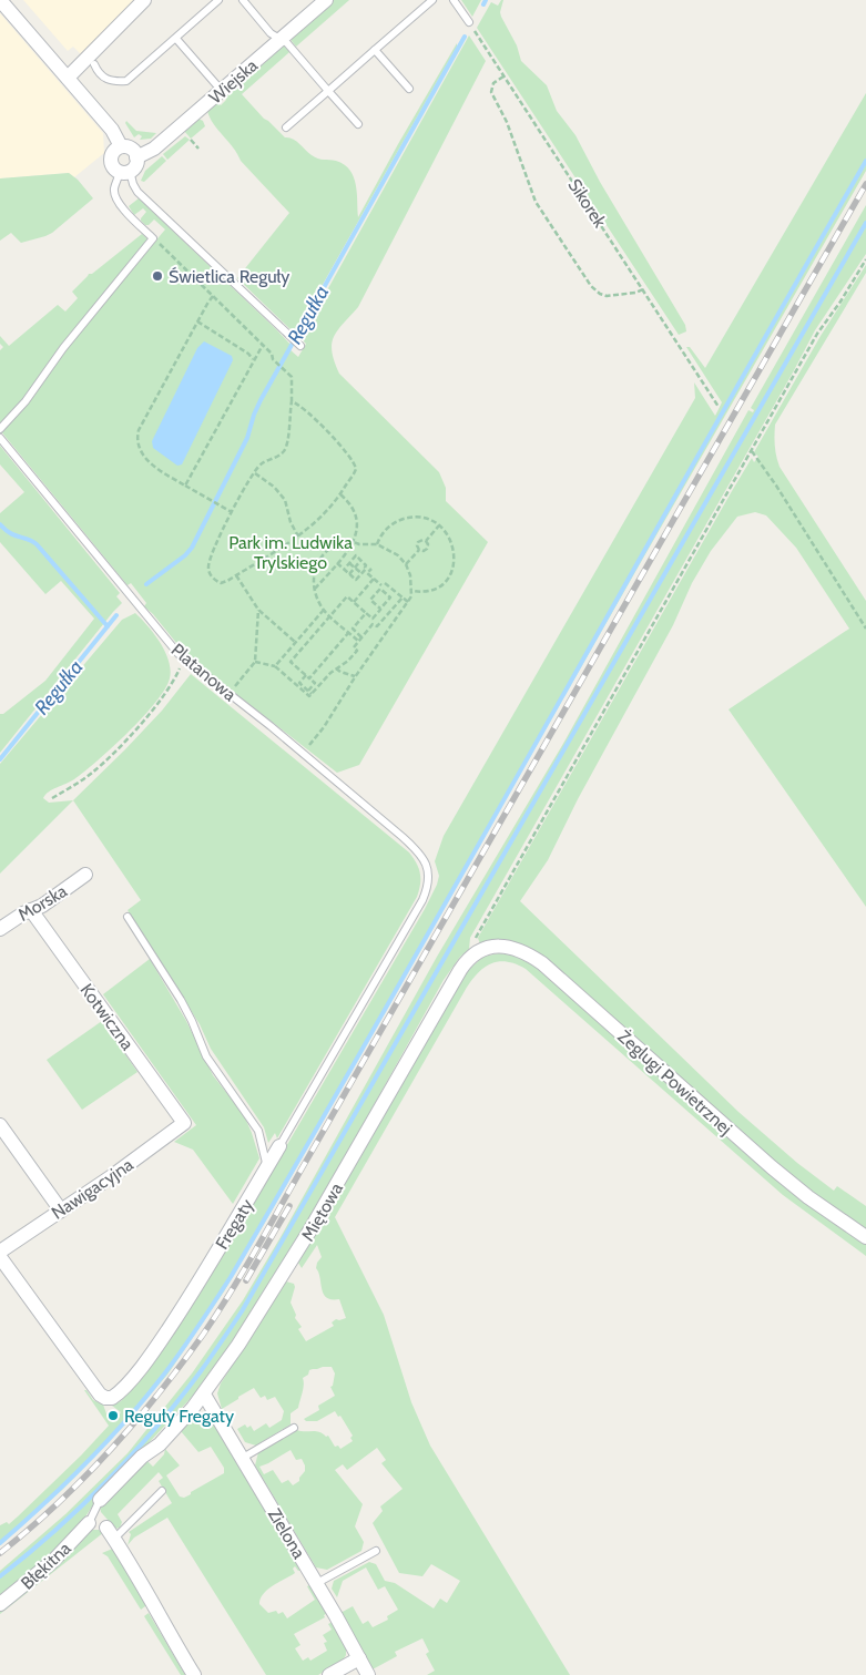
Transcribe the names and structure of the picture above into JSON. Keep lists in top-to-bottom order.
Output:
{
  "streets": {
    "street": [
      "Wiejska",
      "Morska",
      "Kotwiczna",
      "Żeglugi Powietrznej",
      "Nawigacyjna",
      "Miętowa",
      "Fregaty",
      "Zielona",
      "Błękitna"
    ],
    "lane": ["Platanowa"],
    "path": ["Sikorek"]
  },
  "crossings": [
    ["Platanowa", "Fregaty"],
    ["Morska", "Kotwiczna"],
    ["Kotwiczna", "Nawigacyjna"],
    ["Żeglugi Powietrznej", "Miętowa"],
    ["Miętowa", "Zielona"]
  ],
  "water": ["Regułka"],
  "parks": ["Park im. Ludwika Trylskiego"],
  "places": ["Świetlica Reguły", "Reguły Fregaty"]
}
